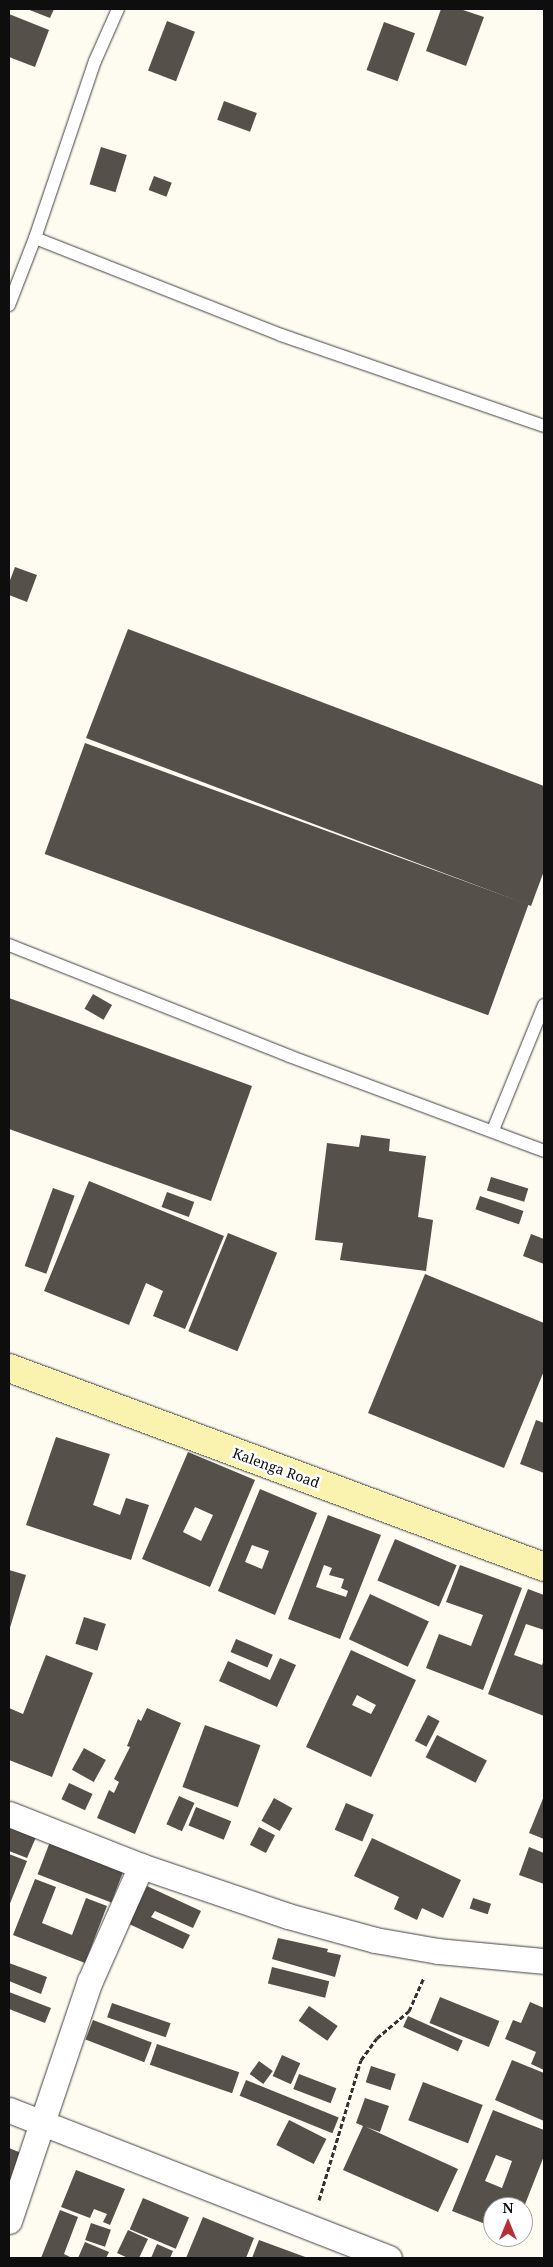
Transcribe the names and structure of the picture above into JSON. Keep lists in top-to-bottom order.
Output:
{
  "streets": {
    "main road": ["Kalenga Road"]
  },
  "north": "top"
}
